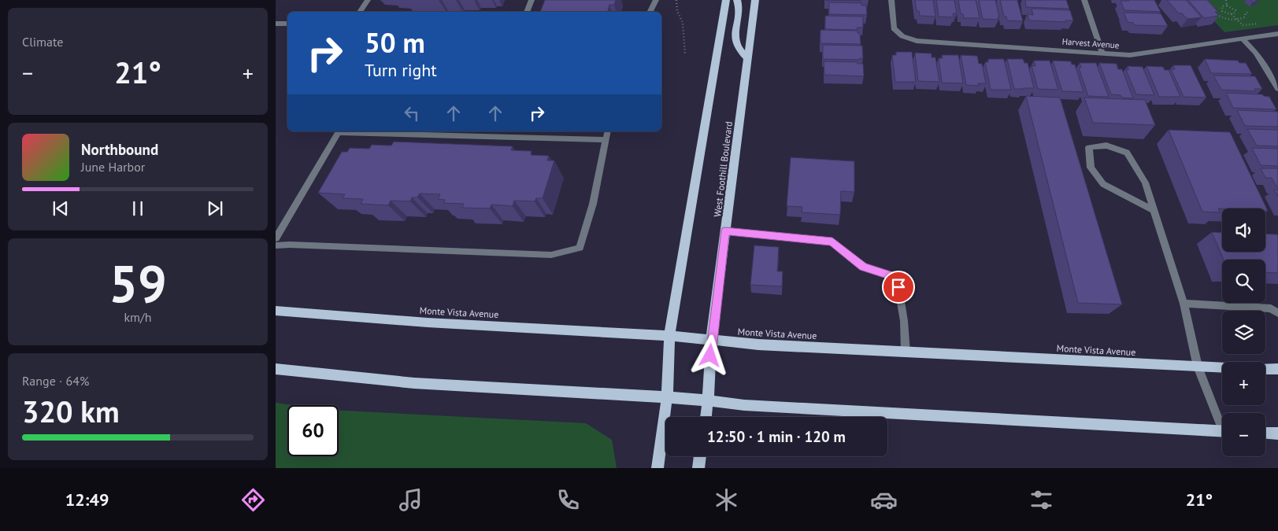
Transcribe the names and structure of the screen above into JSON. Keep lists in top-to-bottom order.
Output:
{
  "streets": {
    "main road": ["West Foothill Boulevard", "Monte Vista Avenue"],
    "street": ["Harvest Avenue"]
  },
  "crossings": [
    ["West Foothill Boulevard", "Monte Vista Avenue"]
  ],
  "page": {
    "tile": [
      "Climate",
      ["59", "km/h"],
      ["Range · 64%", "320 km"]
    ],
    "turn": ["50 m", "Turn right"],
    "heat": ["−", "21°", "+"],
    "song": ["Northbound", "June Harbor"],
    "map_buttons": ["+", "−"],
    "limit": "60",
    "trip": "12:50 · 1 min · 120 m",
    "tabs": ["12:49", "21°"]
  }
}
